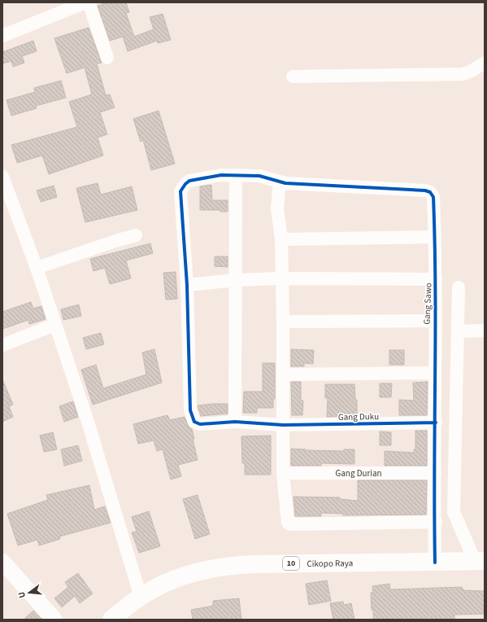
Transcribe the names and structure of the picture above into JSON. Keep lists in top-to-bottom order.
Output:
{
  "streets": {
    "highway": ["10", "Cikopo Raya"],
    "street": ["Gang Sawo", "Gang Duku", "Gang Durian"]
  },
  "crossings": [
    ["Gang Sawo", "Gang Duku"],
    ["Gang Sawo", "Gang Durian"],
    ["Gang Sawo", "Cikopo Raya"]
  ],
  "north": "left"
}
